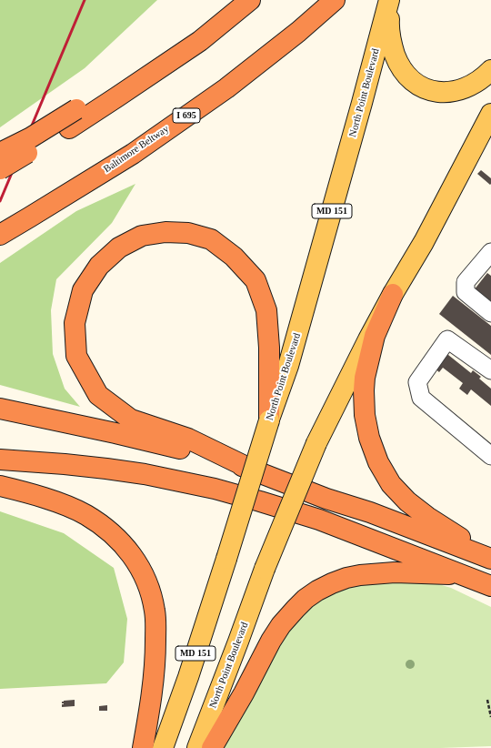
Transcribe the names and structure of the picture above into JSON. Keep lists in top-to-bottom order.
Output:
{
  "streets": {
    "highway": ["I 695", "Baltimore Beltway"],
    "main road": ["North Point Boulevard", "MD 151"]
  }
}
